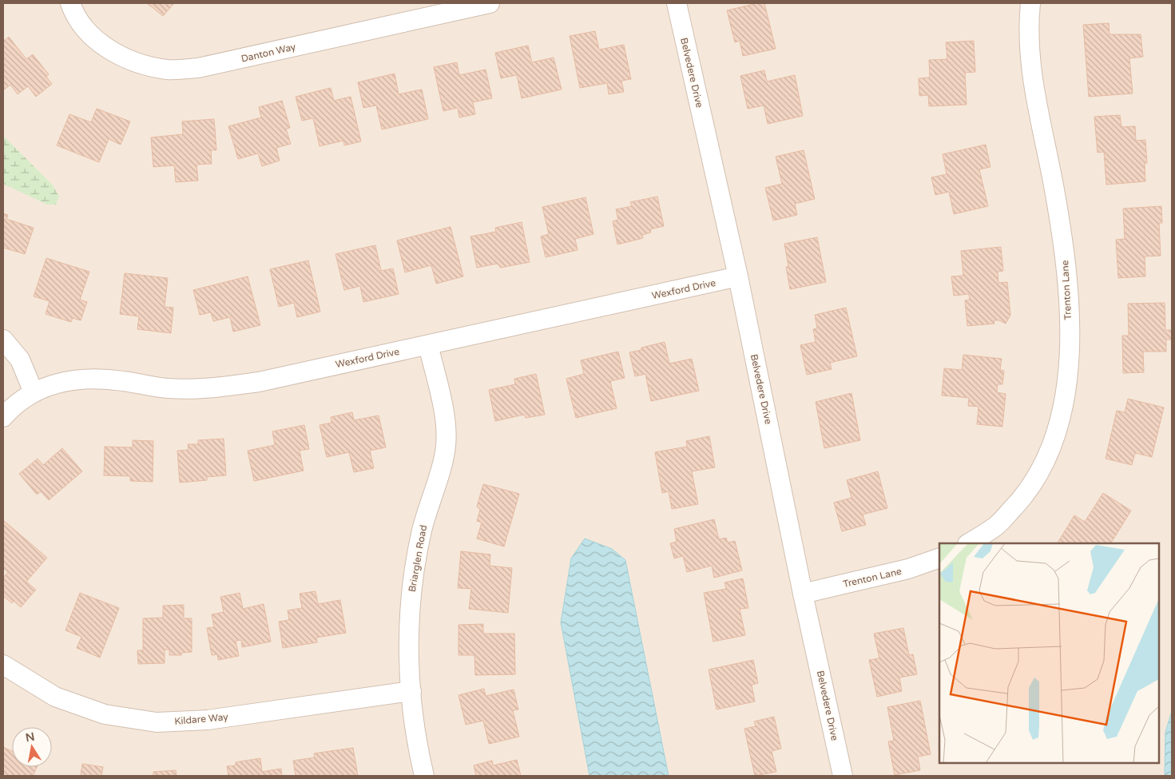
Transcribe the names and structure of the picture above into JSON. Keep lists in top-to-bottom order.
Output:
{
  "streets": {
    "street": [
      "Danton Way",
      "Belvedere Drive",
      "Wexford Drive",
      "Trenton Lane",
      "Briarglen Road",
      "Kildare Way"
    ]
  },
  "crossings": [
    ["Belvedere Drive", "Wexford Drive"],
    ["Belvedere Drive", "Trenton Lane"],
    ["Wexford Drive", "Briarglen Road"],
    ["Briarglen Road", "Kildare Way"]
  ],
  "north": "top"
}
